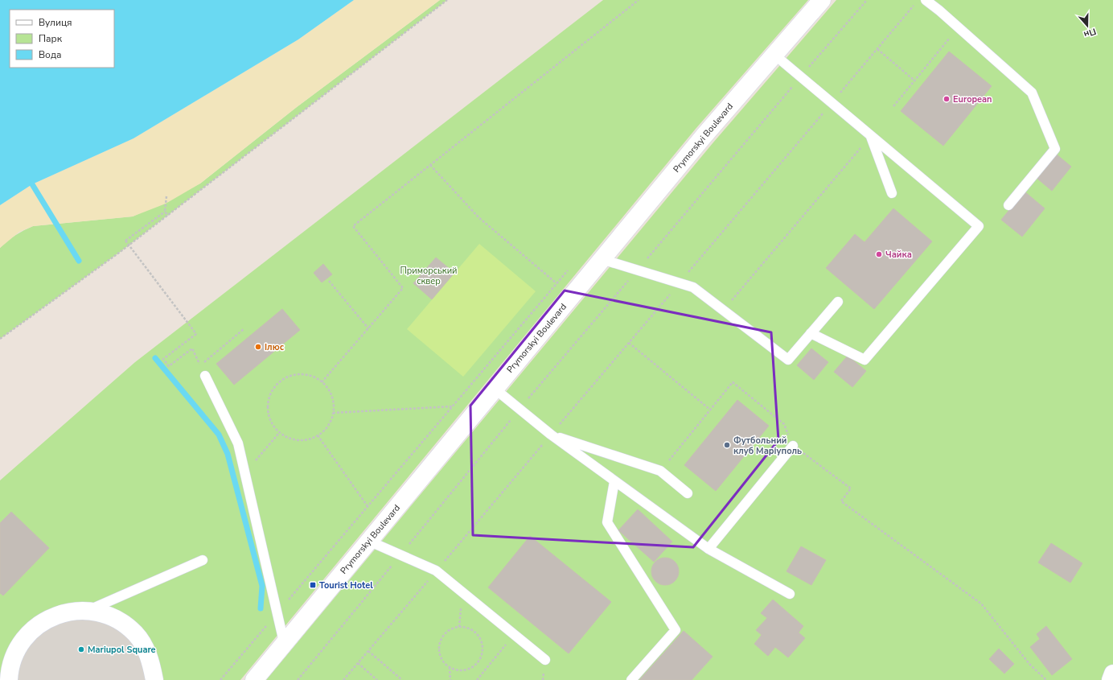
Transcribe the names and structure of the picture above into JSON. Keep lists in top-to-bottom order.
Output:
{
  "streets": {
    "street": ["Prymorskyi Boulevard"]
  },
  "parks": ["Приморський сквер"],
  "places": {
    "other": [
      "European",
      "Чайка",
      "Ілюс",
      "Футбольний клуб Маріуполь",
      "Mariupol Square"
    ],
    "transit": ["Tourist Hotel"]
  },
  "legend": ["Вулиця", "Парк", "Вода"],
  "north": "bottom"
}
